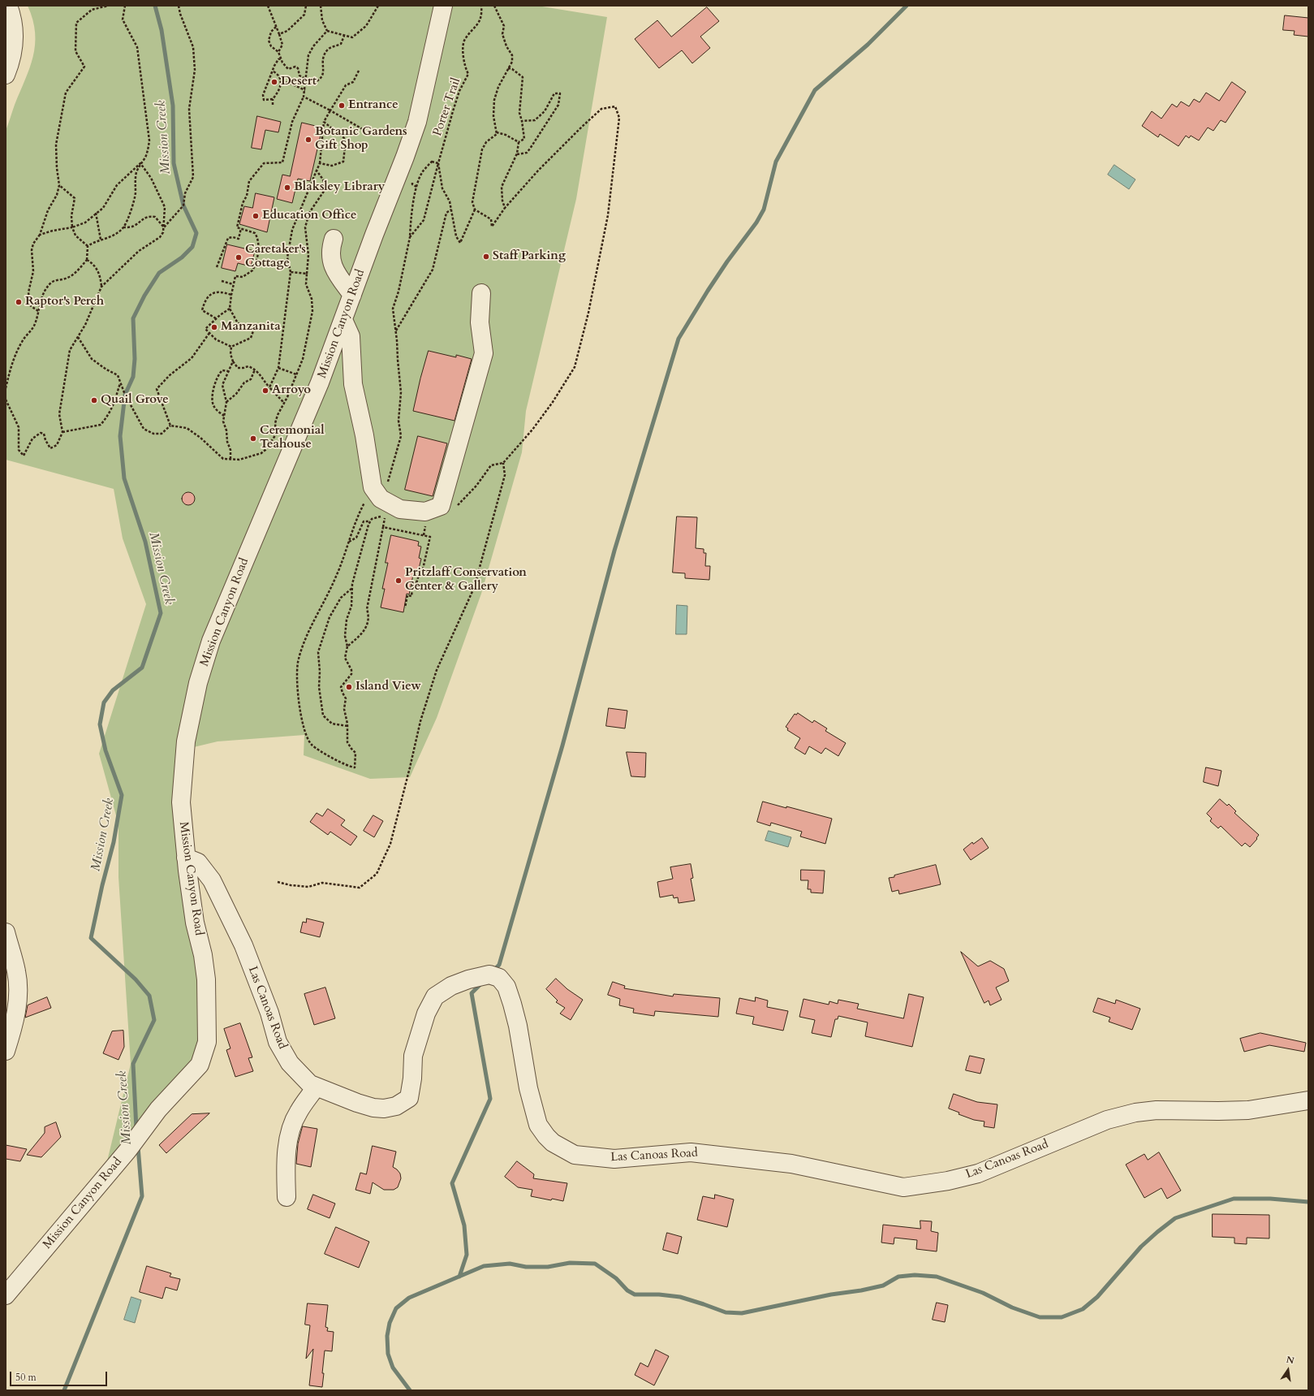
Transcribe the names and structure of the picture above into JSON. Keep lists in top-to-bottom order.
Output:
{
  "streets": {
    "street": ["Mission Canyon Road", "Las Canoas Road"],
    "path": ["Porter Trail"]
  },
  "crossings": [
    ["Mission Canyon Road", "Las Canoas Road"]
  ],
  "water": ["Mission Creek"],
  "places": [
    "Desert",
    "Entrance",
    "Botanic Gardens Gift Shop",
    "Blaksley Library",
    "Education Office",
    "Staff Parking",
    "Caretaker's Cottage",
    "Raptor's Perch",
    "Manzanita",
    "Arroyo",
    "Quail Grove",
    "Ceremonial Teahouse",
    "Pritzlaff Conservation Center & Gallery",
    "Island View"
  ],
  "scale_bar": "50 m",
  "north": "top"
}
